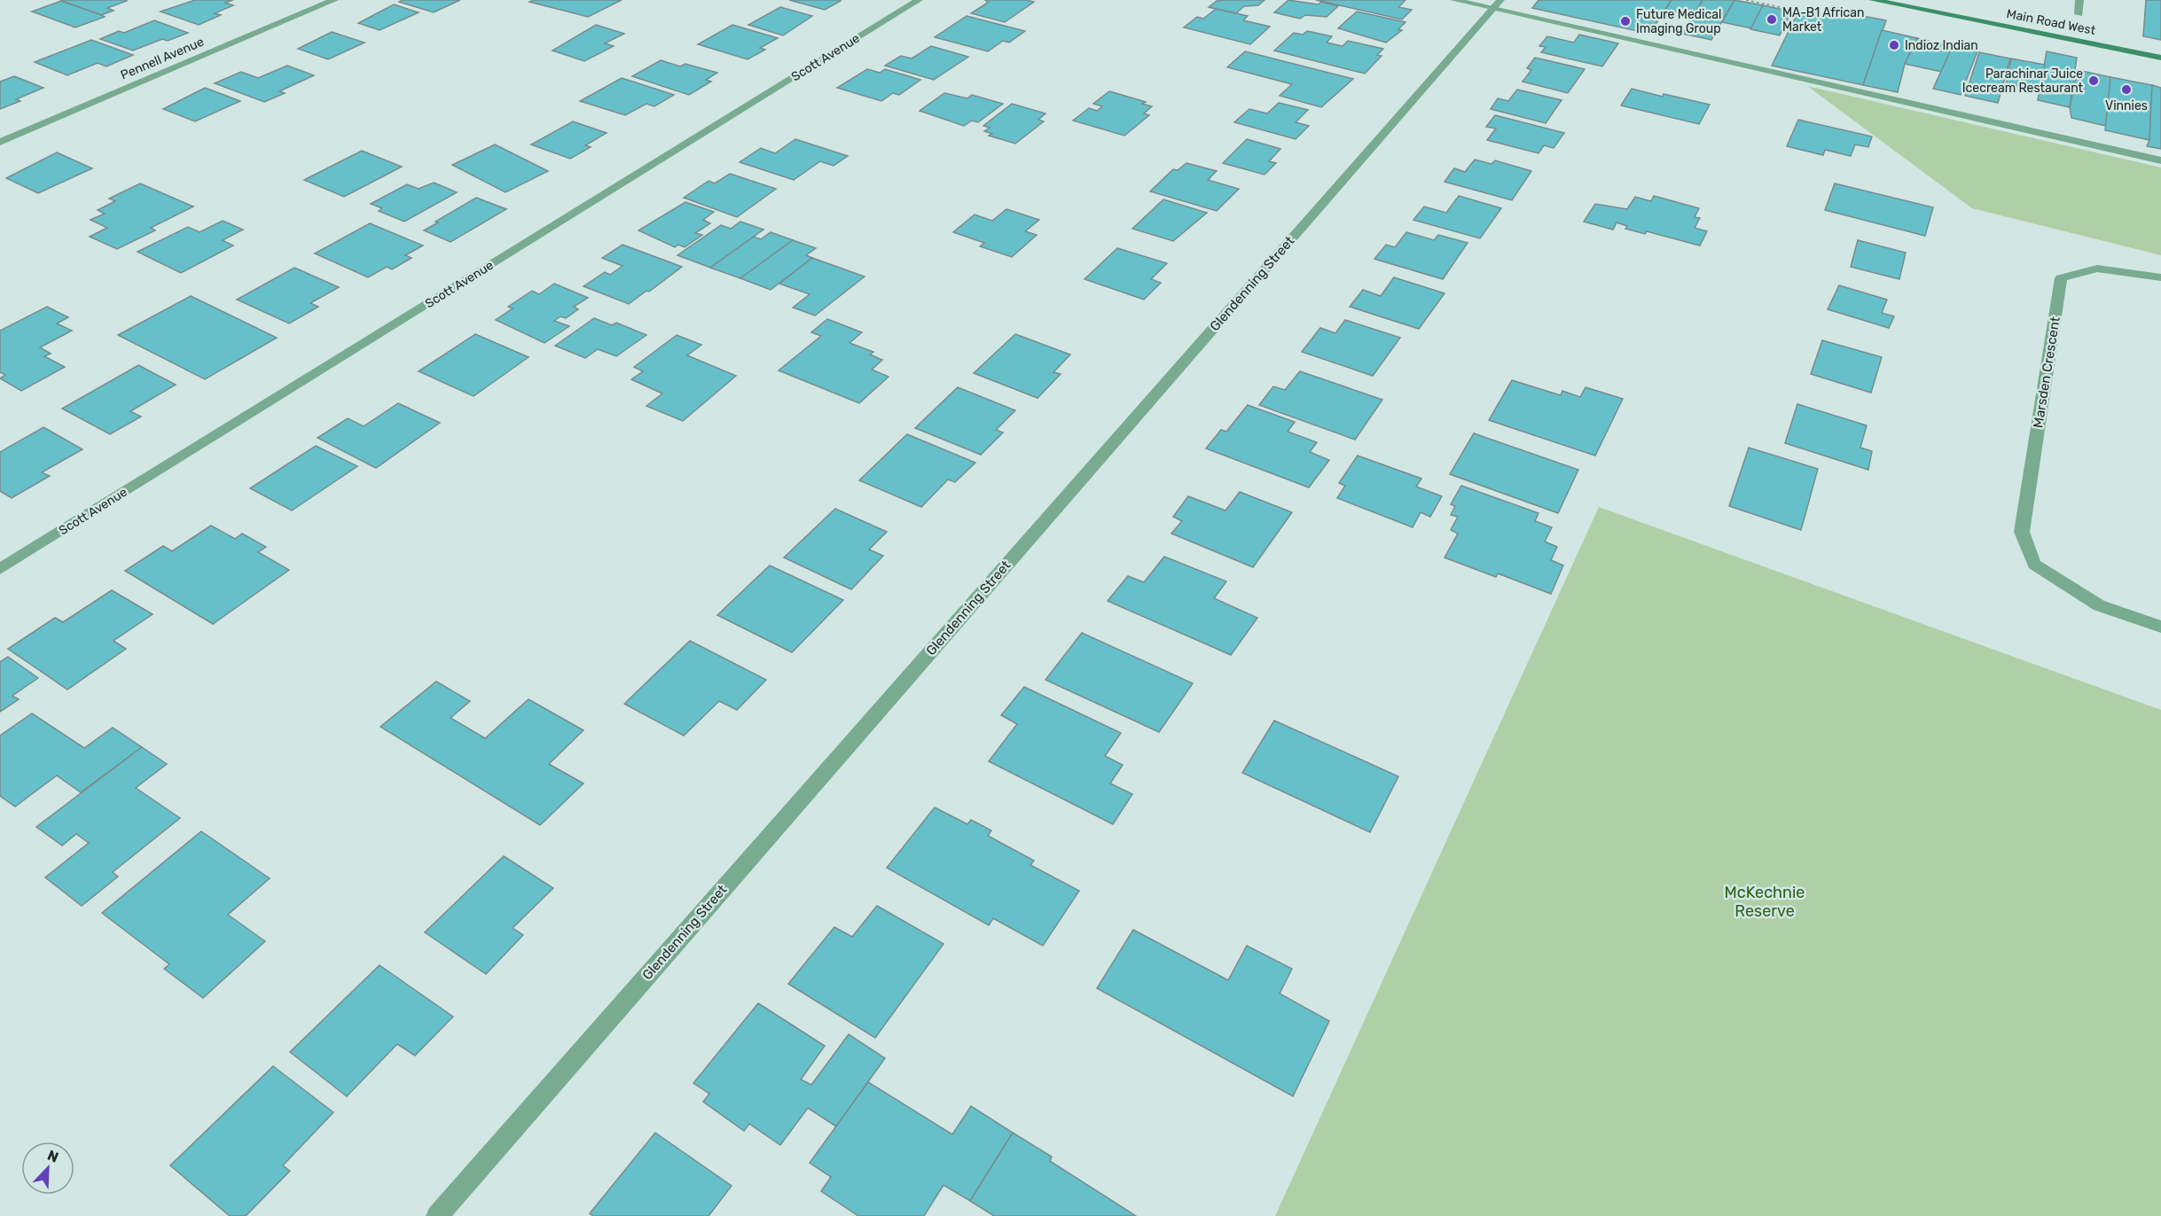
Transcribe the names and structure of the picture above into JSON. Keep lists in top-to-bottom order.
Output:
{
  "streets": {
    "main road": ["Main Road West"],
    "street": [
      "Scott Avenue",
      "Pennell Avenue",
      "Glendenning Street",
      "Marsden Crescent"
    ]
  },
  "parks": ["McKechnie Reserve"],
  "places": [
    "MA-B1 African Market",
    "Future Medical Imaging Group",
    "Indioz Indian",
    "Parachinar Juice Icecream Restaurant",
    "Vinnies"
  ],
  "north": "top right"
}
